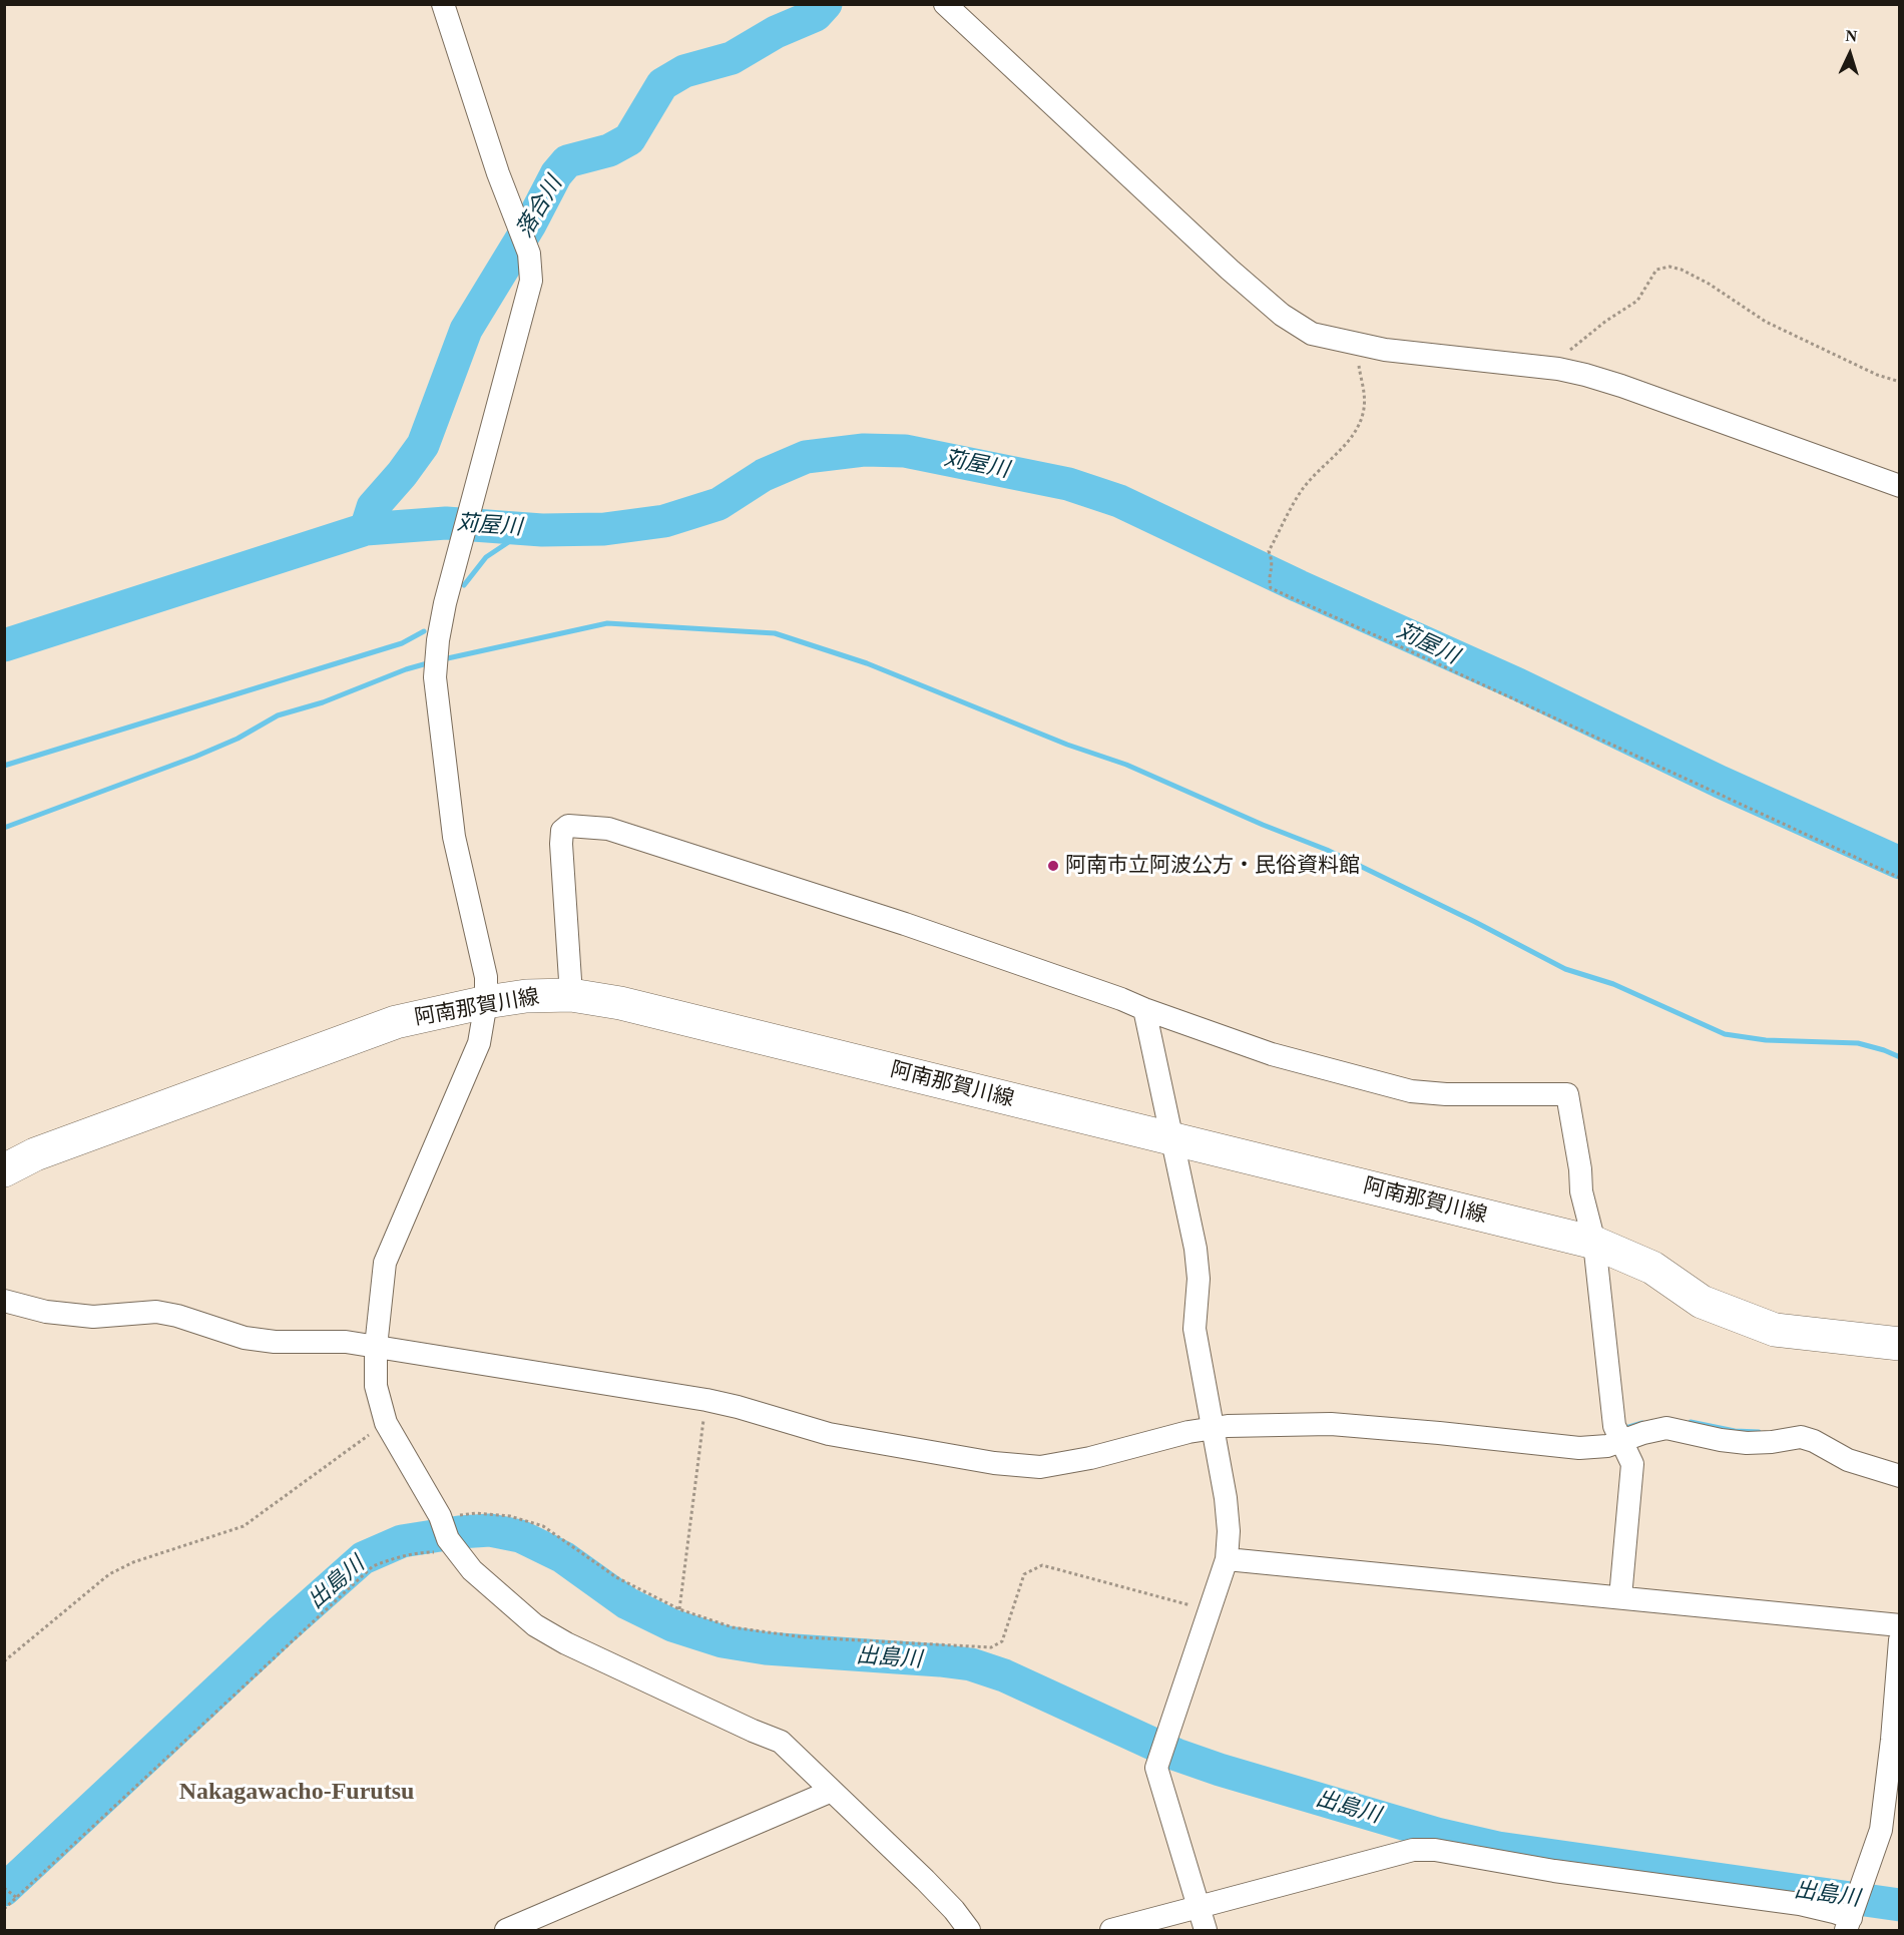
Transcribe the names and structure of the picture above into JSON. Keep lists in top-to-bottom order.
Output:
{
  "streets": {
    "main road": ["阿南那賀川線"]
  },
  "districts": ["Nakagawacho-Furutsu"],
  "water": ["落合川", "苅屋川", "出島川"],
  "places": ["阿南市立阿波公方・民俗資料館"],
  "north": "top"
}
